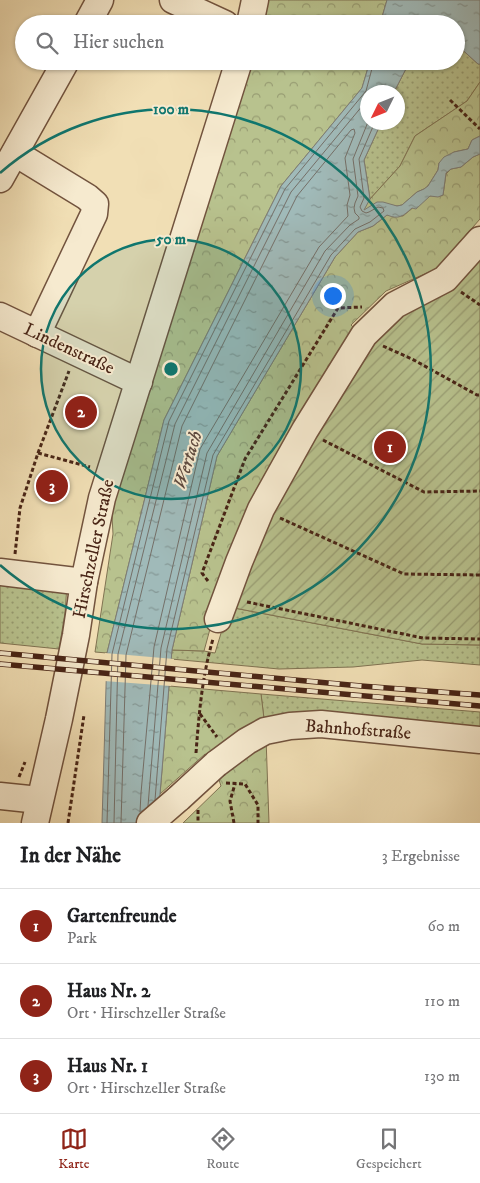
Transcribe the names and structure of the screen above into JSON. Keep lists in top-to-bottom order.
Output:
{
  "streets": {
    "street": ["Lindenstraße", "Hirschzeller Straße", "Bahnhofstraße"]
  },
  "crossings": [
    ["Lindenstraße", "Hirschzeller Straße"]
  ],
  "water": ["Wertach"],
  "north": "bottom left",
  "page": {
    "search": "Hier suchen",
    "pins": ["2", "1", "3"],
    "heading": ["In der Nähe", "3 Ergebnisse"],
    "list": [
      {
        "mark": "1",
        "name": "Gartenfreunde",
        "note": "Park",
        "value": "60 m"
      },
      {
        "mark": "2",
        "name": "Haus Nr. 2",
        "note": "Ort · Hirschzeller Straße",
        "value": "110 m"
      },
      {
        "mark": "3",
        "name": "Haus Nr. 1",
        "note": "Ort · Hirschzeller Straße",
        "value": "130 m"
      }
    ],
    "nav": ["Karte", "Route", "Gespeichert"]
  },
  "rings": ["100 m", "50 m"]
}
